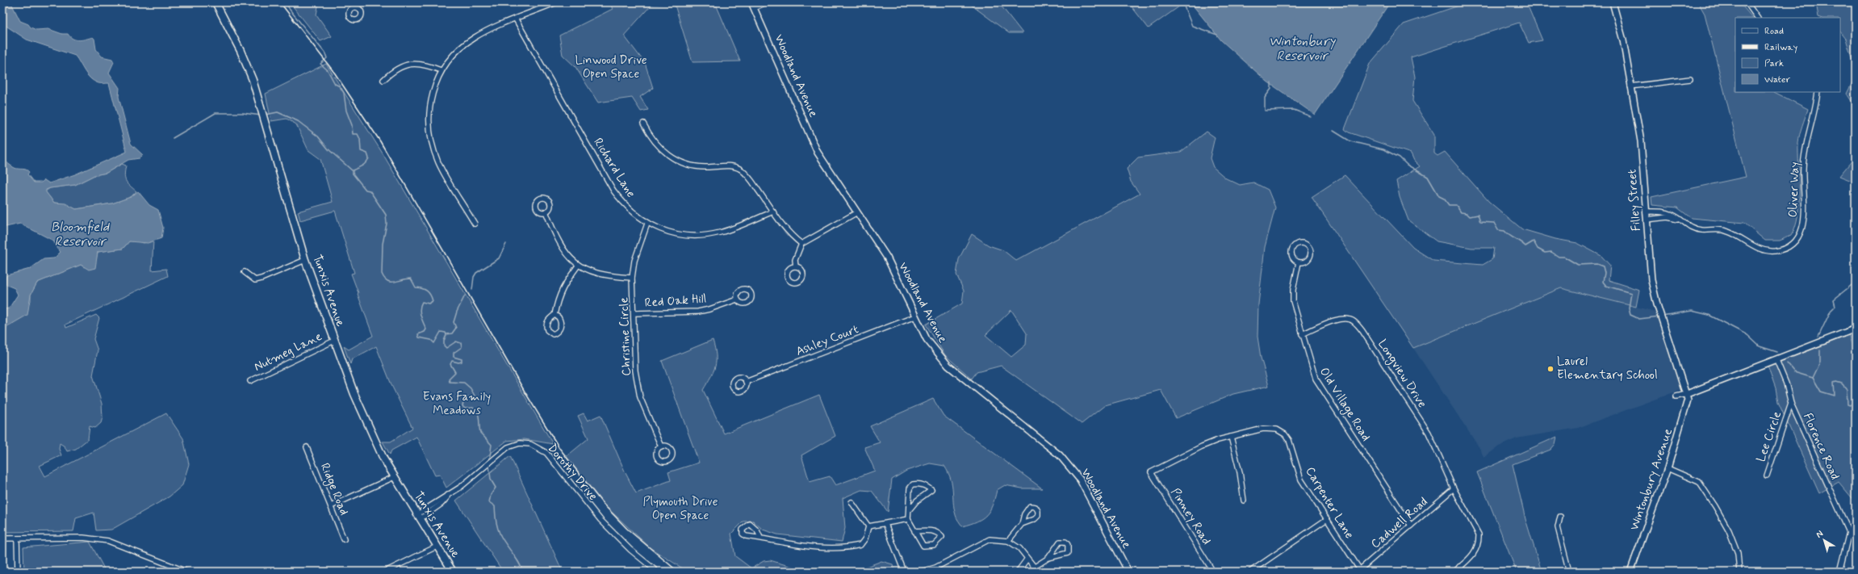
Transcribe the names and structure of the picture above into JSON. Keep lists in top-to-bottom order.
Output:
{
  "streets": {
    "main road": ["Tunxis Avenue"],
    "street": [
      "Woodland Avenue",
      "Richard Lane",
      "Oliver Way",
      "Filley Street",
      "Red Oak Hill",
      "Christine Circle",
      "Ashley Court",
      "Nutmeg Lane",
      "Longview Drive",
      "Old Village Road",
      "Lee Circle",
      "Florence Road",
      "Dorothy Drive",
      "Wintonbury Avenue",
      "Ridge Road",
      "Carpenter Lane",
      "Pinney Road",
      "Cadwell Road"
    ]
  },
  "crossings": [
    ["Woodland Avenue", "Ashley Court"],
    ["Richard Lane", "Christine Circle"],
    ["Oliver Way", "Filley Street"],
    ["Filley Street", "Wintonbury Avenue"],
    ["Tunxis Avenue", "Nutmeg Lane"],
    ["Tunxis Avenue", "Dorothy Drive"],
    ["Red Oak Hill", "Christine Circle"],
    ["Longview Drive", "Old Village Road"],
    ["Longview Drive", "Cadwell Road"],
    ["Old Village Road", "Cadwell Road"],
    ["Lee Circle", "Florence Road"],
    ["Carpenter Lane", "Pinney Road"],
    ["Carpenter Lane", "Cadwell Road"]
  ],
  "water": ["Wintonbury Reservoir", "Bloomfield Reservoir"],
  "parks": ["Linwood Drive Open Space", "Evans Family Meadows", "Plymouth Drive Open Space"],
  "places": ["Laurel Elementary School"],
  "legend": [
    "Road",
    "Railway",
    "Park",
    "Water"
  ],
  "north": "top left"
}
